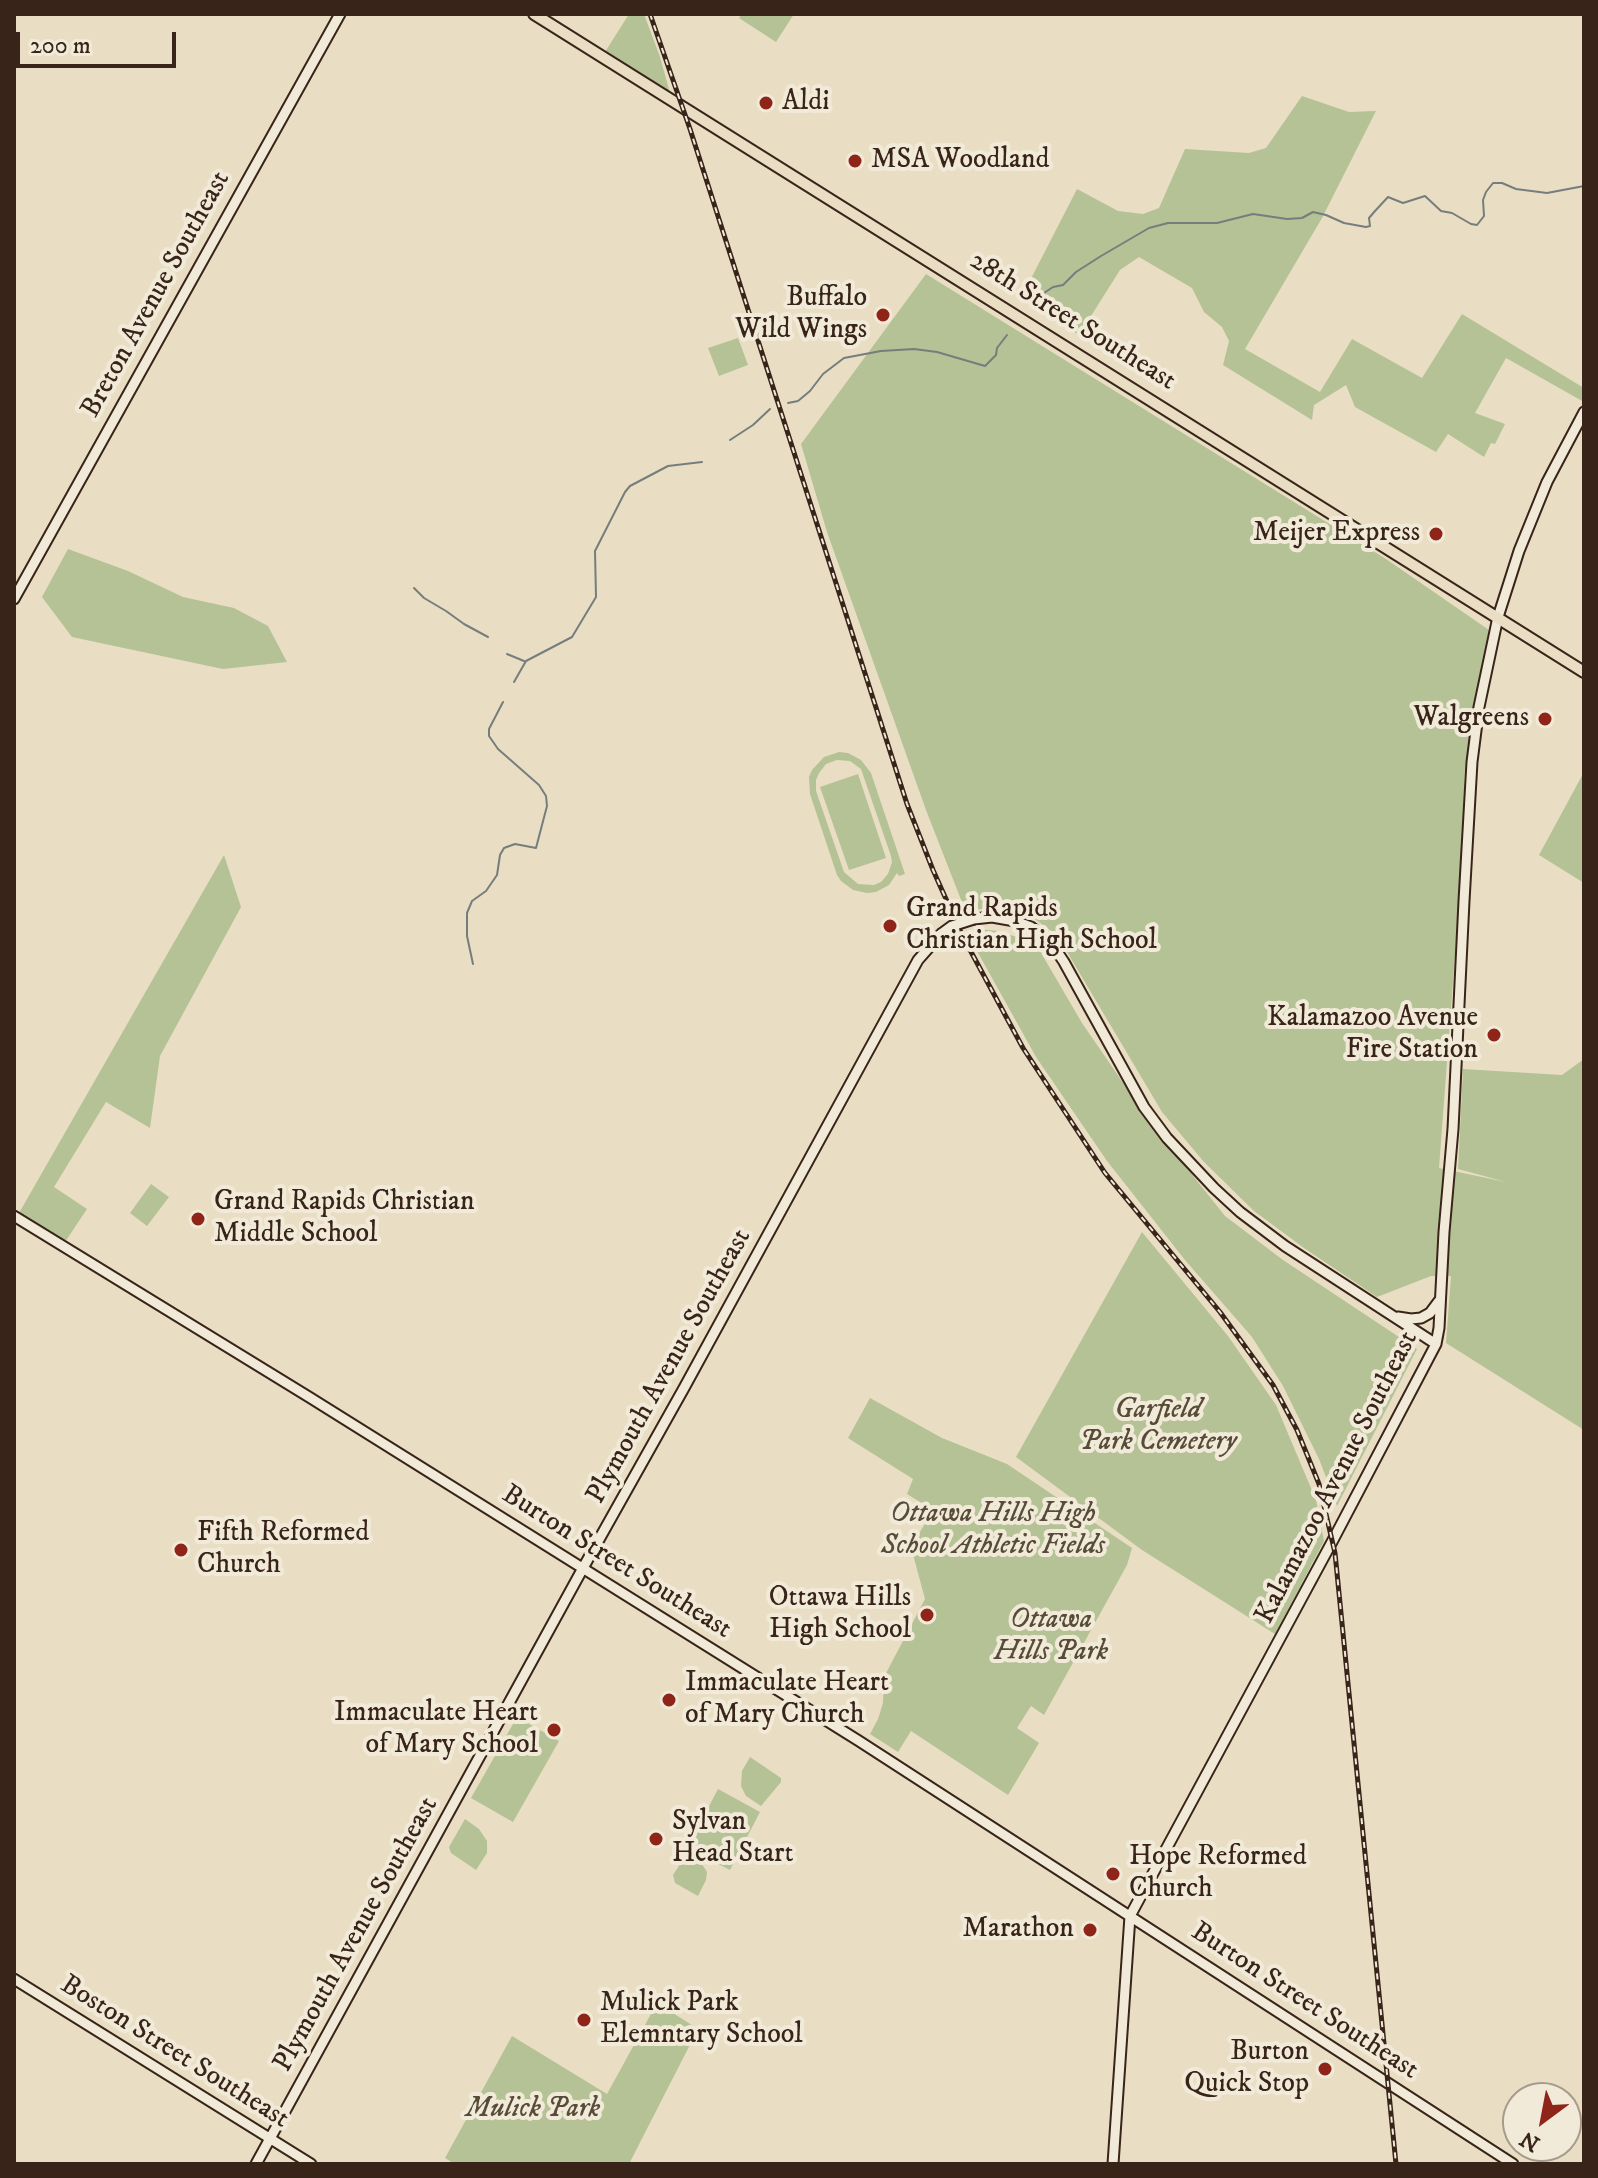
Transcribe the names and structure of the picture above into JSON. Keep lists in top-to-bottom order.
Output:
{
  "streets": {
    "main road": [
      "Breton Avenue Southeast",
      "28th Street Southeast",
      "Plymouth Avenue Southeast",
      "Kalamazoo Avenue Southeast",
      "Burton Street Southeast",
      "Boston Street Southeast"
    ]
  },
  "crossings": [
    ["28th Street Southeast", "Kalamazoo Avenue Southeast"],
    ["Plymouth Avenue Southeast", "Burton Street Southeast"],
    ["Plymouth Avenue Southeast", "Boston Street Southeast"],
    ["Kalamazoo Avenue Southeast", "Burton Street Southeast"]
  ],
  "parks": [
    "Garfield Park Cemetery",
    "Ottawa Hills High School Athletic Fields",
    "Ottawa Hills Park",
    "Mulick Park"
  ],
  "places": [
    "Aldi",
    "MSA Woodland",
    "Buffalo Wild Wings",
    "Meijer Express",
    "Walgreens",
    "Grand Rapids Christian High School",
    "Kalamazoo Avenue Fire Station",
    "Grand Rapids Christian Middle School",
    "Fifth Reformed Church",
    "Ottawa Hills High School",
    "Immaculate Heart of Mary Church",
    "Immaculate Heart of Mary School",
    "Sylvan Head Start",
    "Hope Reformed Church",
    "Marathon",
    "Mulick Park Elemntary School",
    "Burton Quick Stop"
  ],
  "scale_bar": "200 m",
  "north": "bottom left"
}
